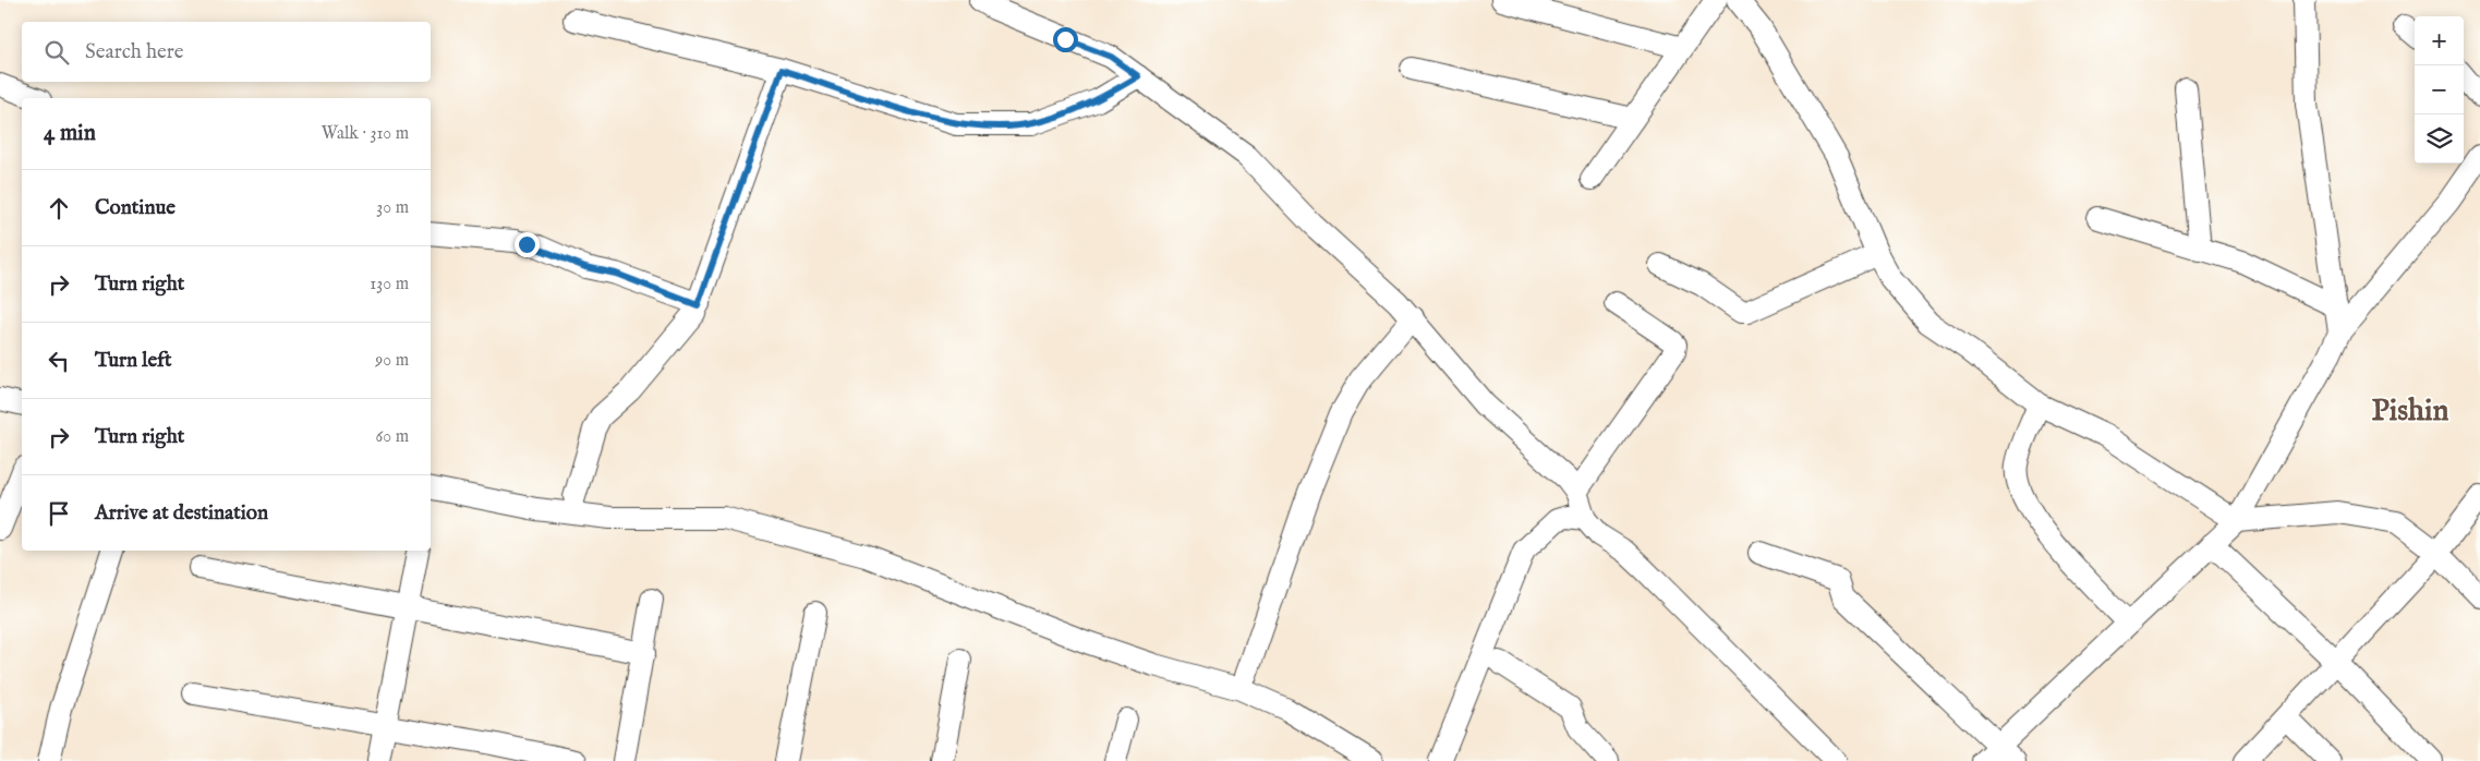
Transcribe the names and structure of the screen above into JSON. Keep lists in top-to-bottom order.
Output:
{
  "districts": ["Pishin"],
  "page": {
    "map_buttons": ["+", "−"],
    "search": "Search here",
    "heading": ["4 min", "Walk · 310 m"],
    "list": [
      ["Continue", "30 m"],
      ["Turn right", "130 m"],
      ["Turn left", "90 m"],
      ["Turn right", "60 m"],
      "Arrive at destination"
    ]
  }
}
